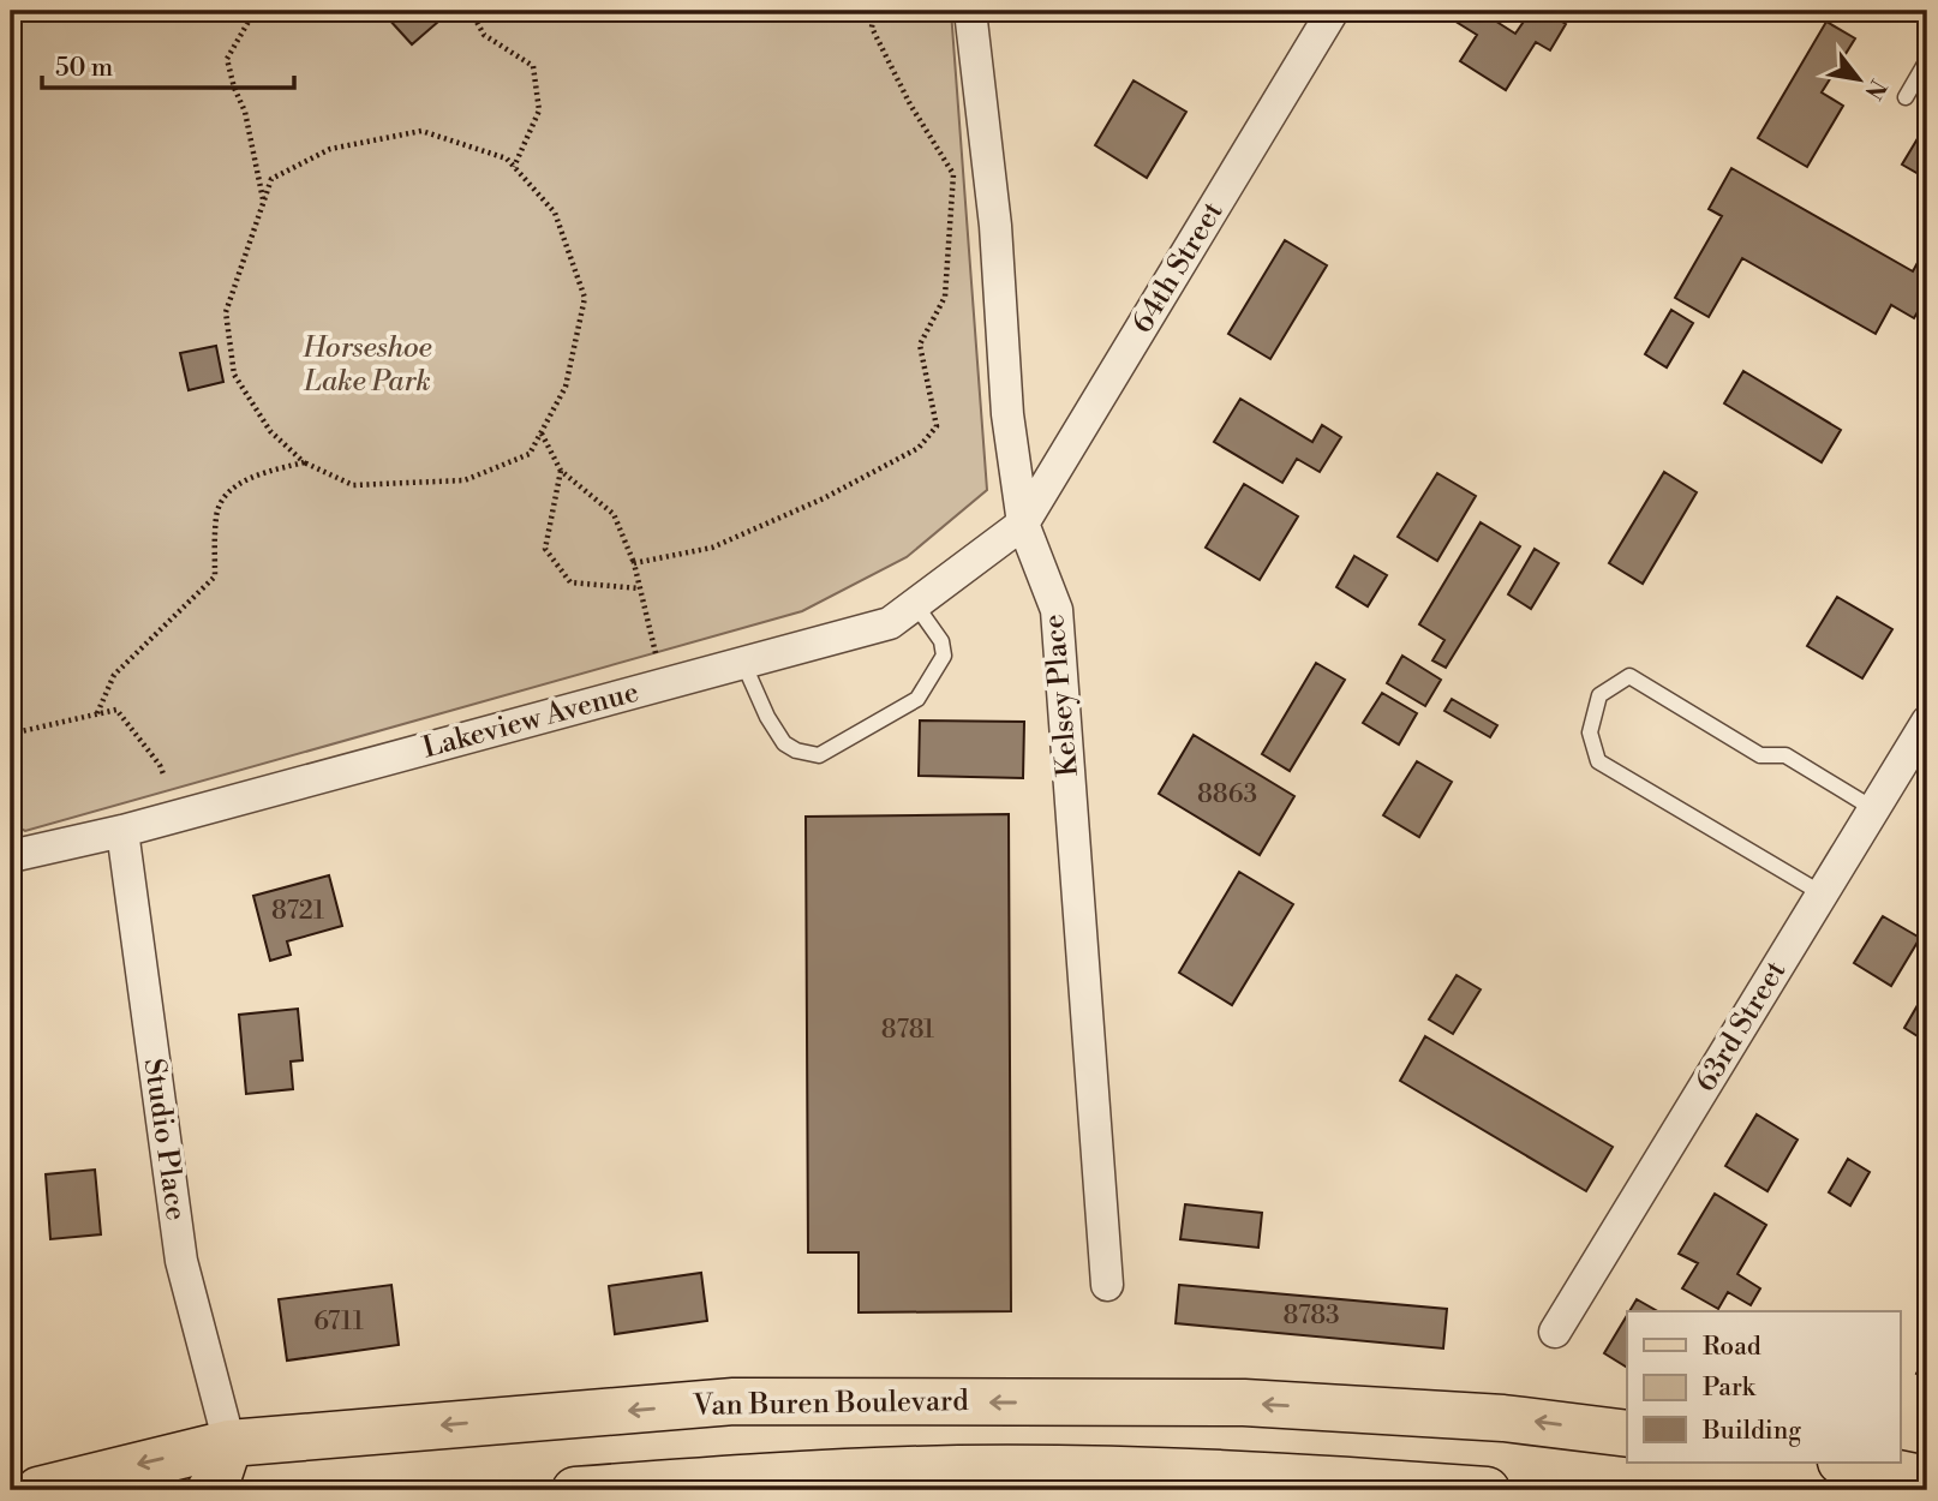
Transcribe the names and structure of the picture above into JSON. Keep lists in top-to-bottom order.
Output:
{
  "streets": {
    "main road": ["Van Buren Boulevard"],
    "street": [
      "64th Street",
      "Kelsey Place",
      "Lakeview Avenue",
      "63rd Street",
      "Studio Place"
    ]
  },
  "crossings": [
    ["64th Street", "Kelsey Place"],
    ["64th Street", "Lakeview Avenue"],
    ["Kelsey Place", "Lakeview Avenue"],
    ["Lakeview Avenue", "Studio Place"],
    ["Studio Place", "Van Buren Boulevard"]
  ],
  "parks": ["Horseshoe Lake Park"],
  "house_numbers": [
    "8863",
    "8721",
    "8781",
    "8783",
    "6711"
  ],
  "legend": ["Road", "Park", "Building"],
  "scale_bar": "50 m",
  "north": "bottom right"
}
